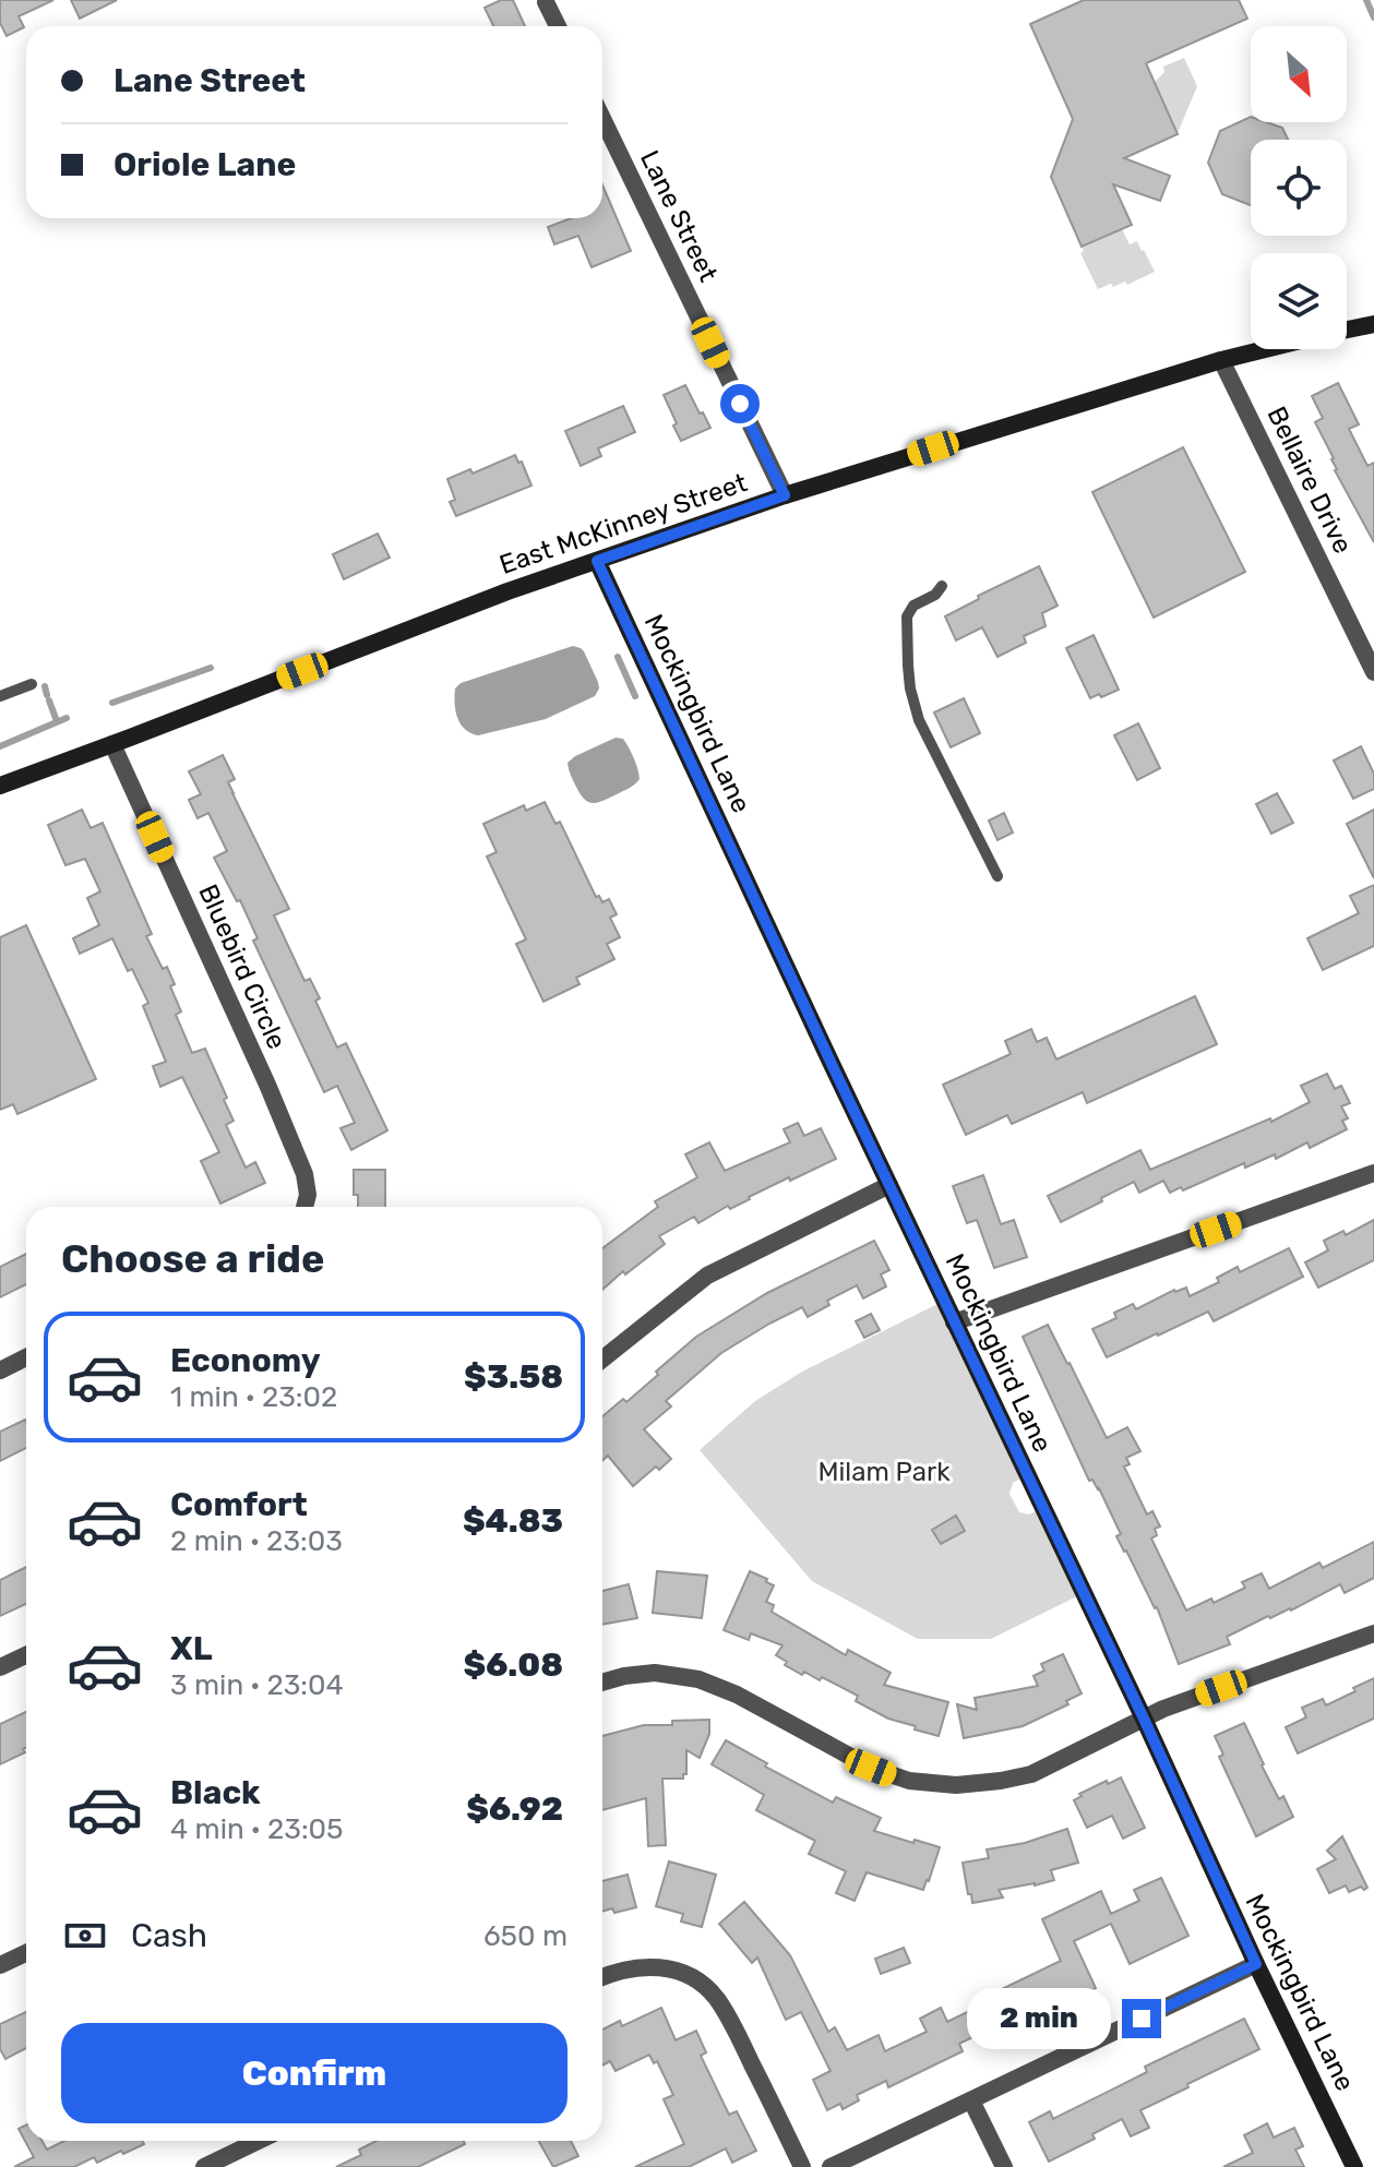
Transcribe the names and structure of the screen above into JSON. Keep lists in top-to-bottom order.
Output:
{
  "streets": {
    "street": [
      "Lane Street",
      "Bellaire Drive",
      "East McKinney Street",
      "Mockingbird Lane",
      "Bluebird Circle"
    ]
  },
  "crossings": [
    ["Lane Street", "East McKinney Street"],
    ["Bellaire Drive", "East McKinney Street"],
    ["East McKinney Street", "Mockingbird Lane"],
    ["East McKinney Street", "Bluebird Circle"]
  ],
  "parks": ["Milam Park"],
  "north": "bottom right",
  "page": {
    "banner": ["Lane Street", "Oriole Lane"],
    "heading": "Choose a ride",
    "list": [
      {
        "name": "Economy",
        "note": "1 min · 23:02",
        "value": "$3.58"
      },
      {
        "name": "Comfort",
        "note": "2 min · 23:03",
        "value": "$4.83"
      },
      {
        "name": "XL",
        "note": "3 min · 23:04",
        "value": "$6.08"
      },
      {
        "name": "Black",
        "note": "4 min · 23:05",
        "value": "$6.92"
      }
    ],
    "pay": ["Cash", "650 m"],
    "bubble": "2 min",
    "buttons": "Confirm"
  }
}
